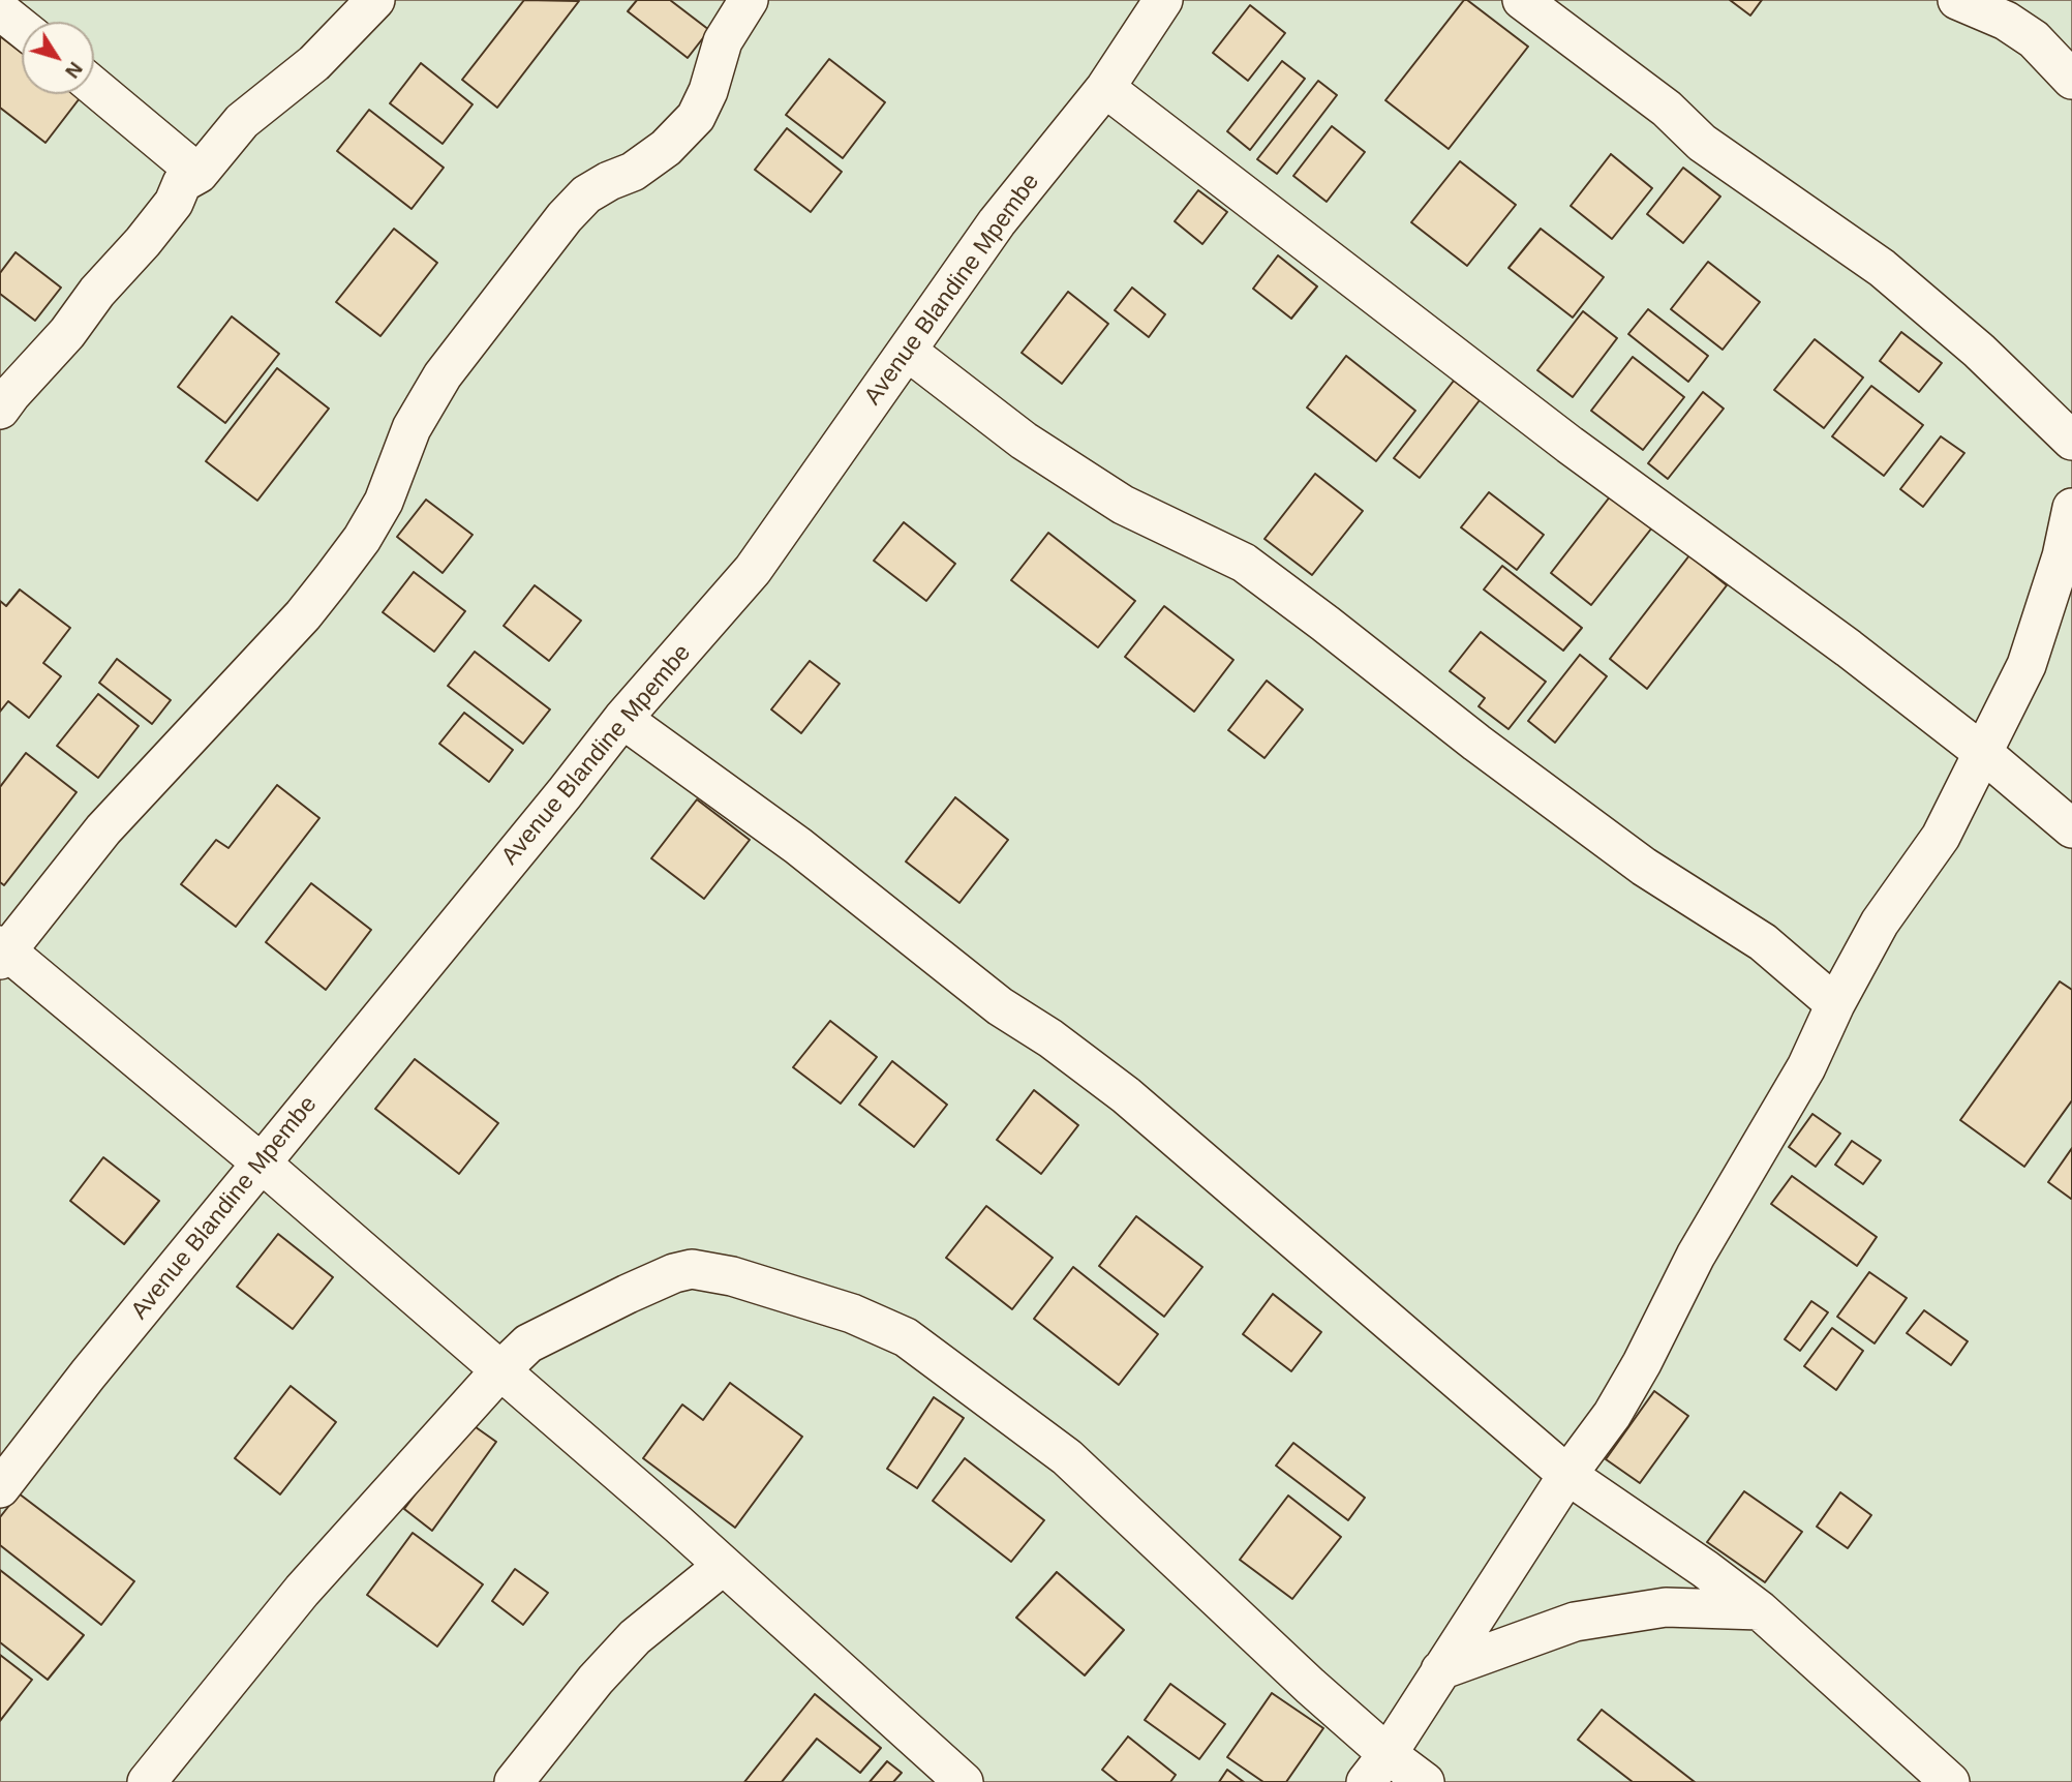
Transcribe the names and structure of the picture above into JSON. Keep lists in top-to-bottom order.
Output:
{
  "streets": {
    "street": ["Avenue Blandine Mpembe"]
  },
  "north": "bottom right"
}
